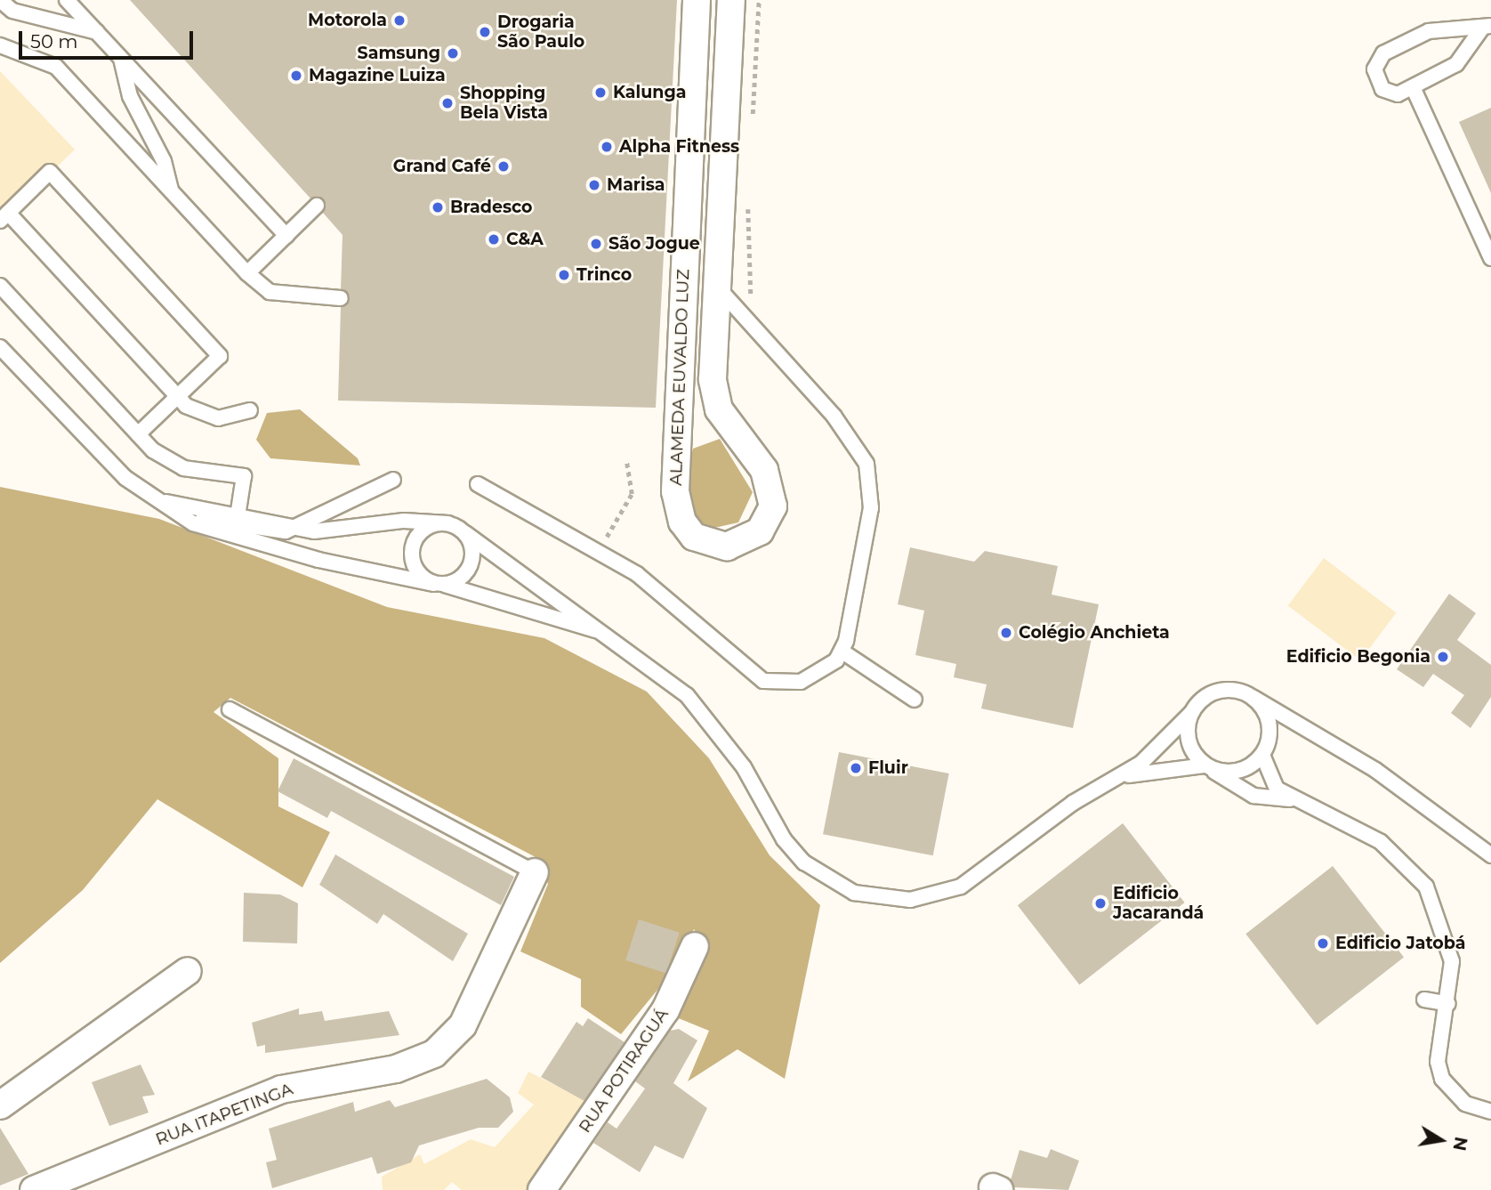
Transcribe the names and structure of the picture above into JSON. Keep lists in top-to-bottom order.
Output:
{
  "streets": {
    "street": ["ALAMEDA EUVALDO LUZ", "RUA POTIRAGUÁ", "RUA ITAPETINGA"]
  },
  "places": [
    "Motorola",
    "Drogaria São Paulo",
    "Samsung",
    "Magazine Luiza",
    "Kalunga",
    "Shopping Bela Vista",
    "Alpha Fitness",
    "Grand Café",
    "Marisa",
    "Bradesco",
    "C&A",
    "São Jogue",
    "Trinco",
    "Colégio Anchieta",
    "Edificio Begonia",
    "Fluir",
    "Edificio Jacarandá",
    "Edificio Jatobá"
  ],
  "scale_bar": "50 m",
  "north": "right"
}
